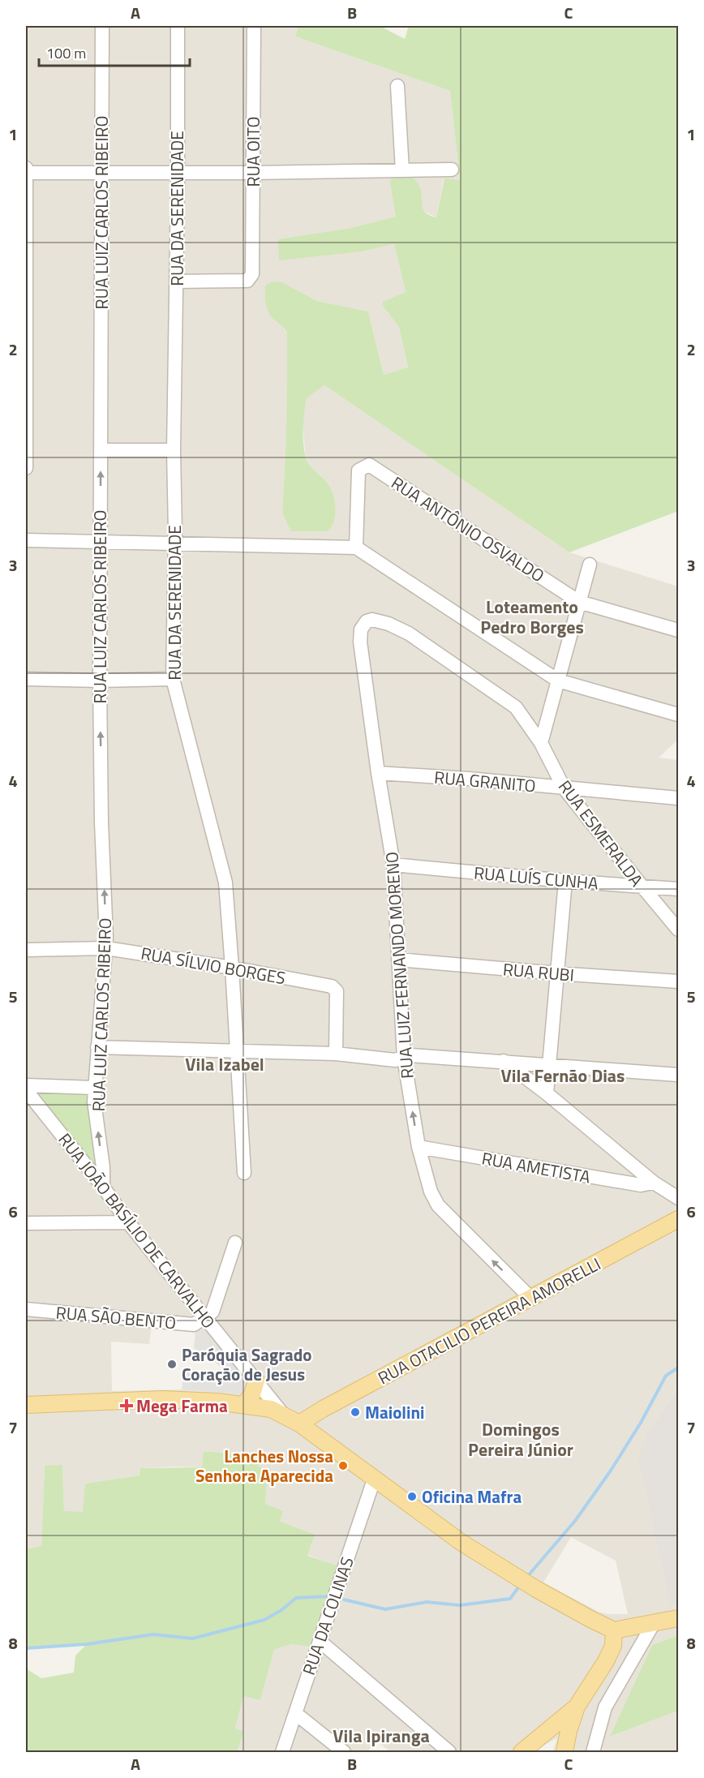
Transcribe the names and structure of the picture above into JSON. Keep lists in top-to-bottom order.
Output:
{
  "streets": {
    "main road": ["RUA OTACILIO PEREIRA AMORELLI"],
    "street": [
      "RUA OITO",
      "RUA DA SERENIDADE",
      "RUA LUIZ CARLOS RIBEIRO",
      "RUA ANTÔNIO OSVALDO",
      "RUA GRANITO",
      "RUA ESMERALDA",
      "RUA LUÍS CUNHA",
      "RUA SÍLVIO BORGES",
      "RUA LUIZ FERNANDO MORENO",
      "RUA RUBI",
      "RUA AMETISTA",
      "RUA JOÃO BASÍLIO DE CARVALHO",
      "RUA SÃO BENTO",
      "RUA DA COLINAS"
    ]
  },
  "crossings": [
    ["RUA OITO", "RUA DA SERENIDADE"],
    ["RUA DA SERENIDADE", "RUA SÍLVIO BORGES"],
    ["RUA LUIZ CARLOS RIBEIRO", "RUA SÍLVIO BORGES"],
    ["RUA LUIZ CARLOS RIBEIRO", "RUA JOÃO BASÍLIO DE CARVALHO"],
    ["RUA GRANITO", "RUA ESMERALDA"],
    ["RUA GRANITO", "RUA LUIZ FERNANDO MORENO"],
    ["RUA ESMERALDA", "RUA LUÍS CUNHA"],
    ["RUA ESMERALDA", "RUA LUIZ FERNANDO MORENO"],
    ["RUA LUÍS CUNHA", "RUA LUIZ FERNANDO MORENO"],
    ["RUA LUIZ FERNANDO MORENO", "RUA RUBI"],
    ["RUA LUIZ FERNANDO MORENO", "RUA AMETISTA"],
    ["RUA LUIZ FERNANDO MORENO", "RUA OTACILIO PEREIRA AMORELLI"],
    ["RUA JOÃO BASÍLIO DE CARVALHO", "RUA SÃO BENTO"]
  ],
  "one_way": ["RUA LUIZ CARLOS RIBEIRO", "RUA LUIZ FERNANDO MORENO"],
  "districts": [
    "Loteamento Pedro Borges",
    "Vila Izabel",
    "Vila Fernão Dias",
    "Domingos Pereira Júnior",
    "Vila Ipiranga"
  ],
  "places": {
    "other": [
      "Paróquia Sagrado Coração de Jesus",
      "Maiolini",
      "Lanches Nossa Senhora Aparecida",
      "Oficina Mafra"
    ],
    "health": ["Mega Farma"]
  },
  "scale_bar": "100 m",
  "grid": {
    "columns": ["A", "B", "C"],
    "rows": [
      "1",
      "2",
      "3",
      "4",
      "5",
      "6",
      "7",
      "8"
    ]
  }
}
